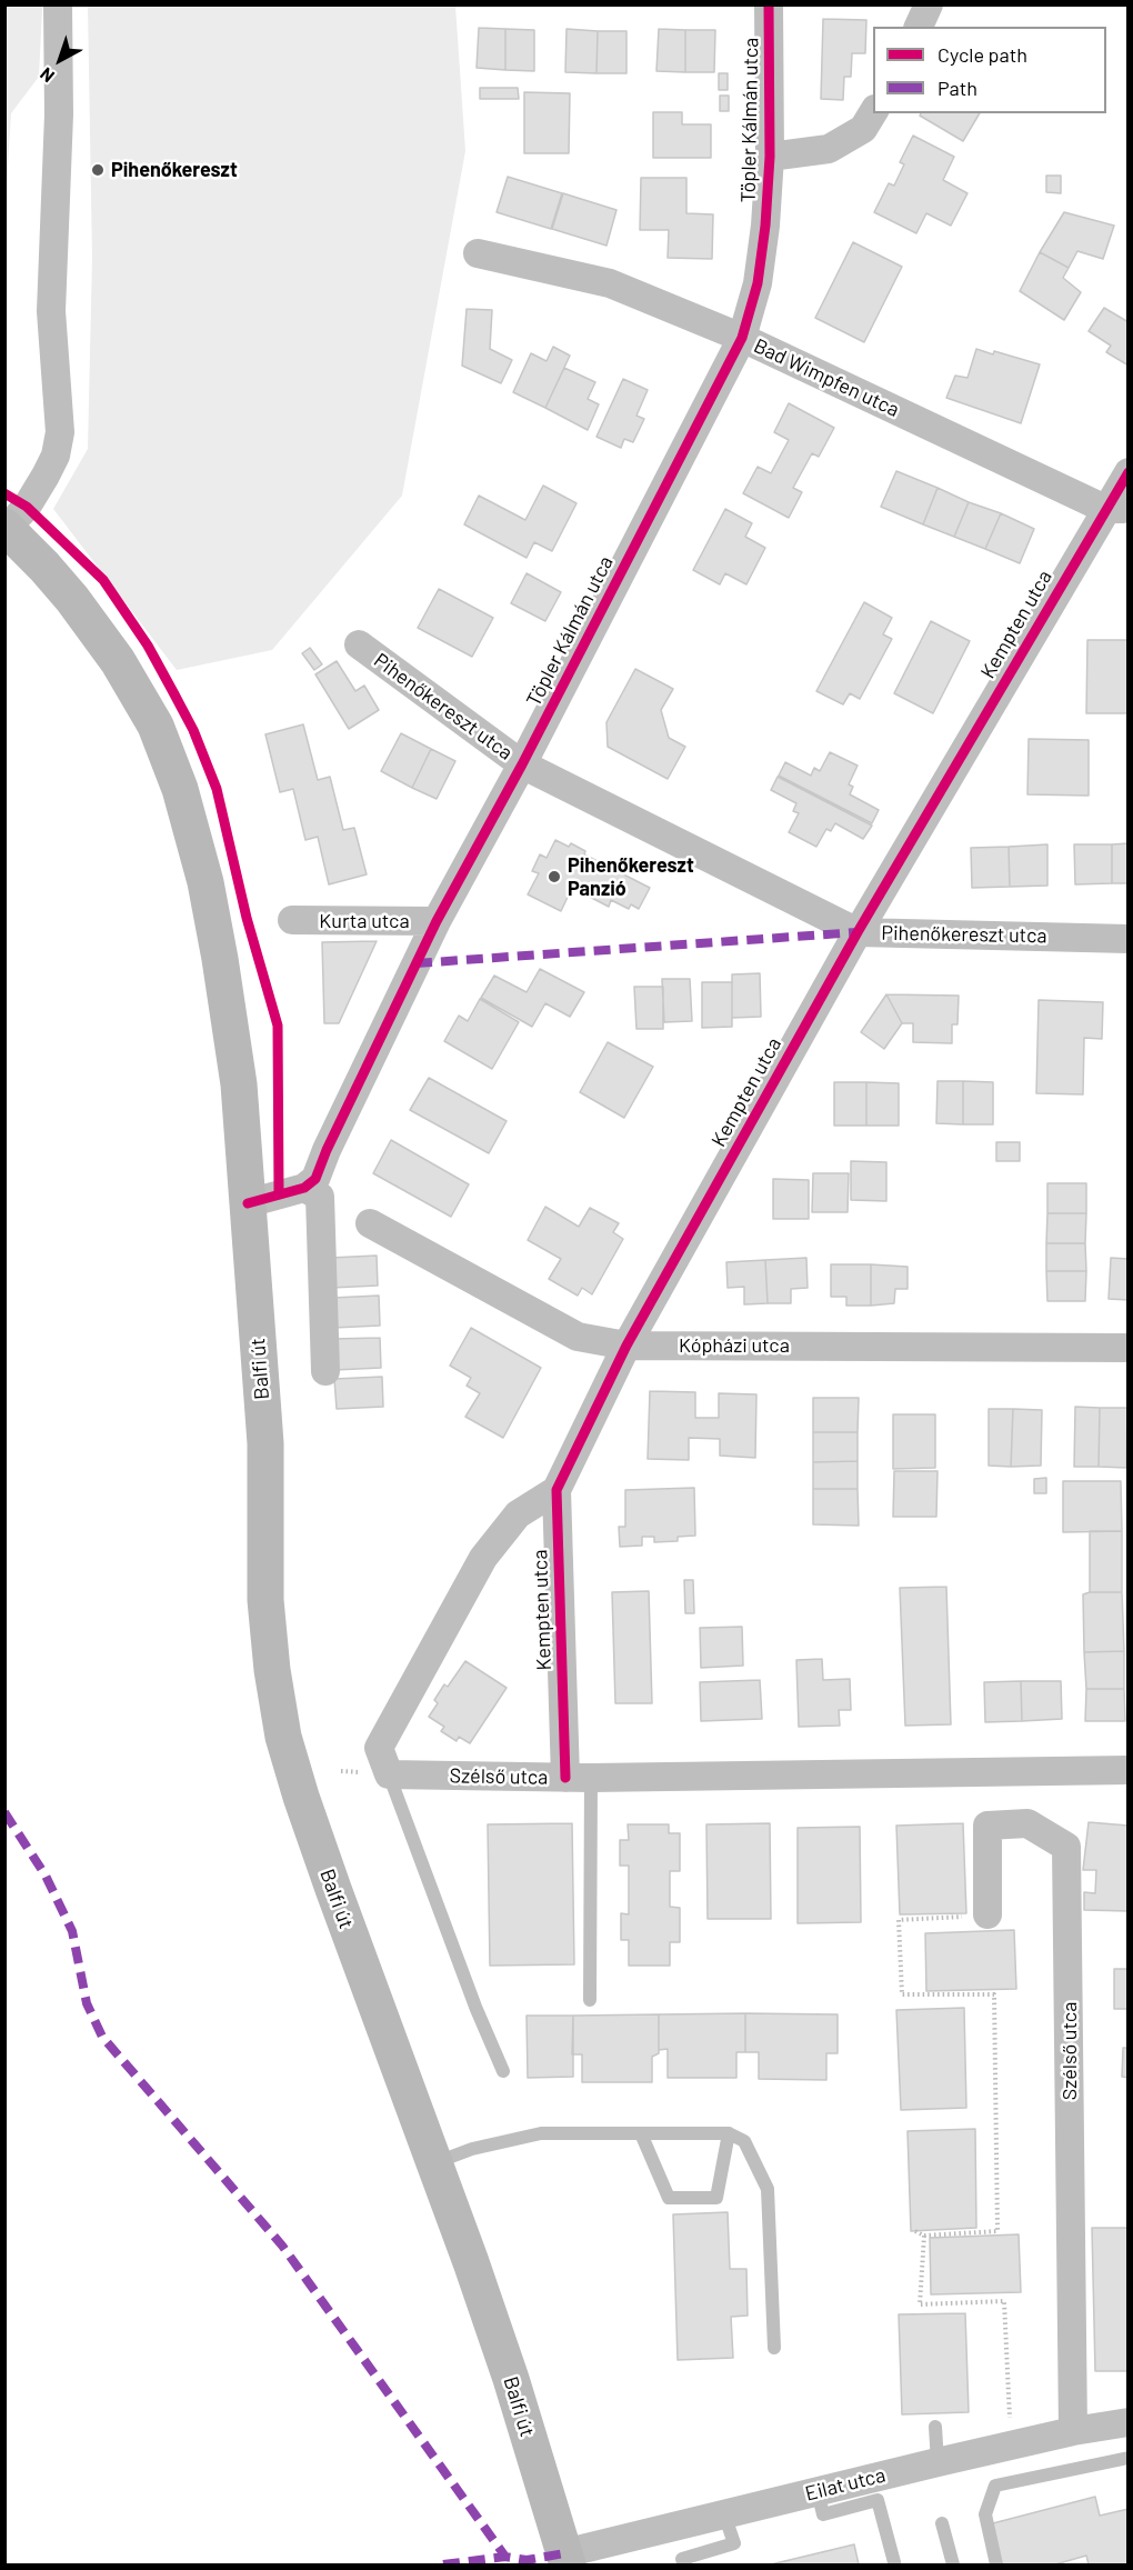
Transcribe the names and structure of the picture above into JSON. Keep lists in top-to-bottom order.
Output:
{
  "streets": {
    "main road": ["Balfi út"],
    "street": [
      "Töpler Kálmán utca",
      "Bad Wimpfen utca",
      "Kempten utca",
      "Pihenőkereszt utca",
      "Kurta utca",
      "Kópházi utca",
      "Szélső utca",
      "Eilat utca"
    ]
  },
  "crossings": [
    ["Töpler Kálmán utca", "Bad Wimpfen utca"],
    ["Töpler Kálmán utca", "Pihenőkereszt utca"],
    ["Töpler Kálmán utca", "Kurta utca"],
    ["Bad Wimpfen utca", "Kempten utca"],
    ["Kempten utca", "Pihenőkereszt utca"],
    ["Kempten utca", "Kópházi utca"],
    ["Kempten utca", "Szélső utca"],
    ["Balfi út", "Eilat utca"],
    ["Szélső utca", "Eilat utca"]
  ],
  "places": ["Pihenőkereszt", "Pihenőkereszt Panzió"],
  "legend": ["Cycle path", "Path"],
  "north": "bottom left"
}
